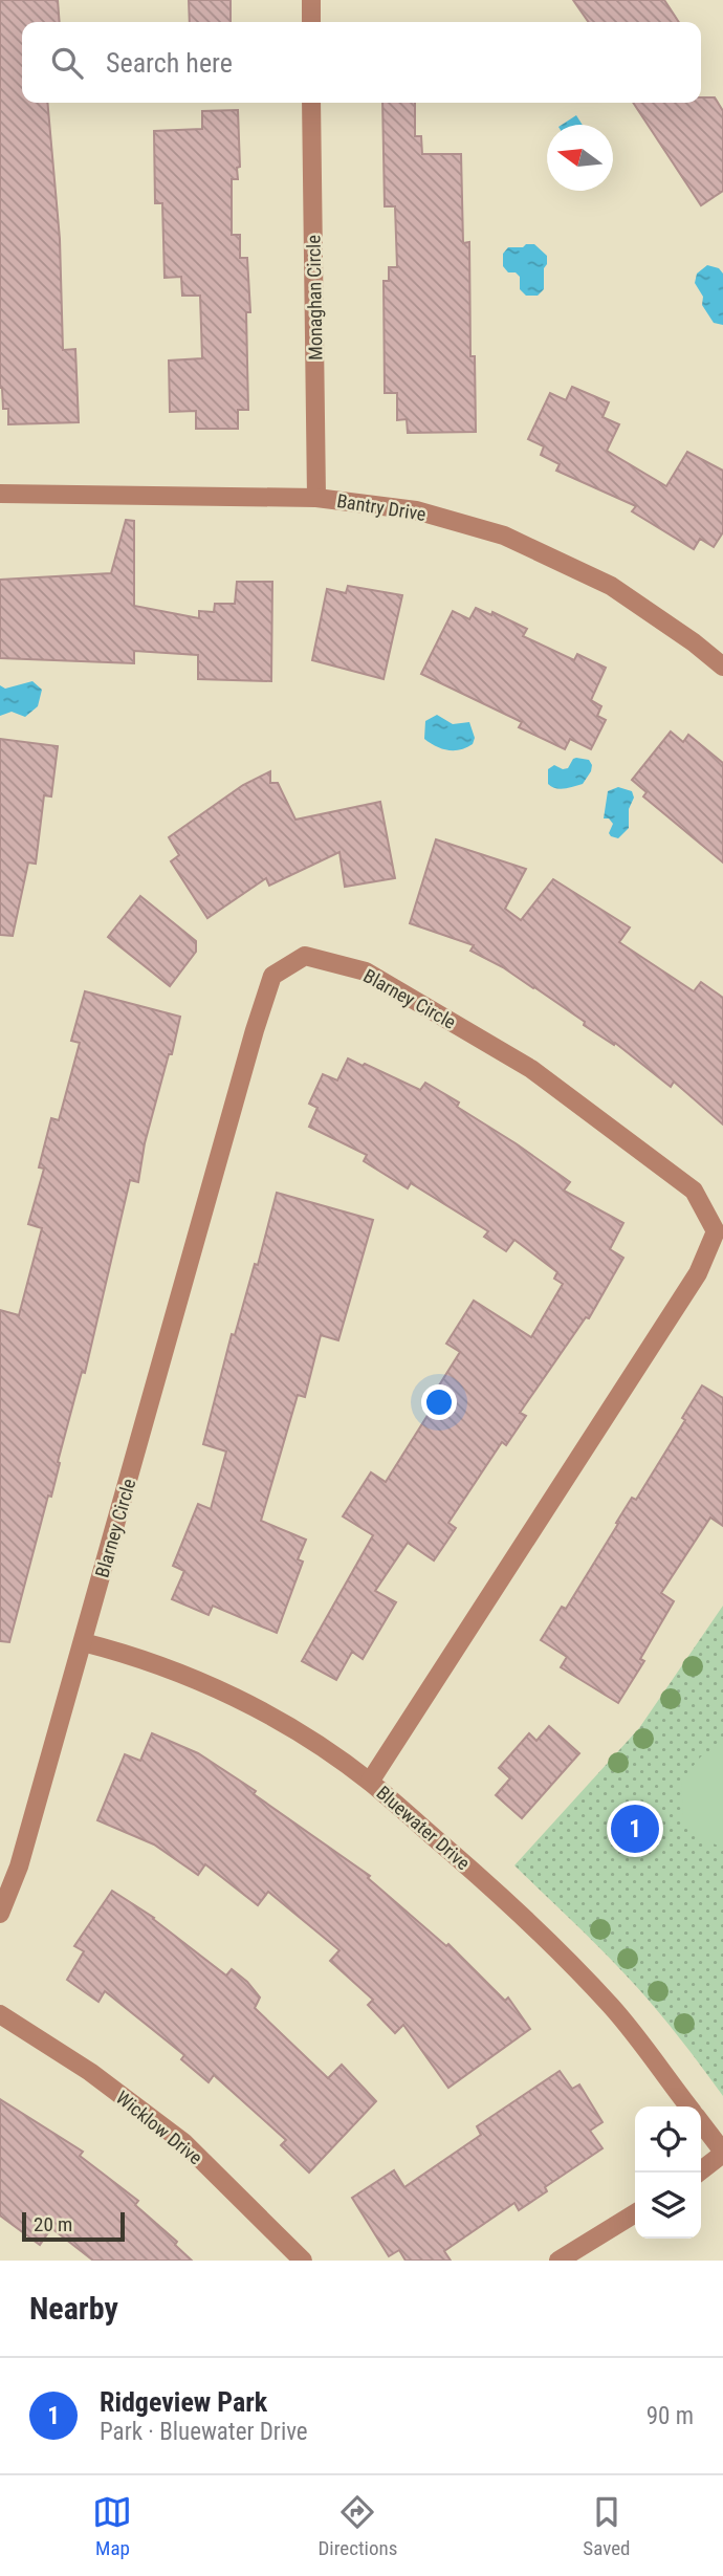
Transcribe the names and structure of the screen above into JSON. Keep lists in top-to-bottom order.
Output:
{
  "streets": {
    "street": [
      "Monaghan Circle",
      "Bantry Drive",
      "Blarney Circle",
      "Bluewater Drive",
      "Wicklow Drive"
    ]
  },
  "crossings": [
    ["Monaghan Circle", "Bantry Drive"],
    ["Blarney Circle", "Bluewater Drive"]
  ],
  "scale_bar": "20 m",
  "north": "left",
  "page": {
    "search": "Search here",
    "pins": "1",
    "scale": "20 m",
    "heading": "Nearby",
    "list": [
      {
        "mark": "1",
        "name": "Ridgeview Park",
        "note": "Park · Bluewater Drive",
        "value": "90 m"
      }
    ],
    "nav": ["Map", "Directions", "Saved"]
  }
}
